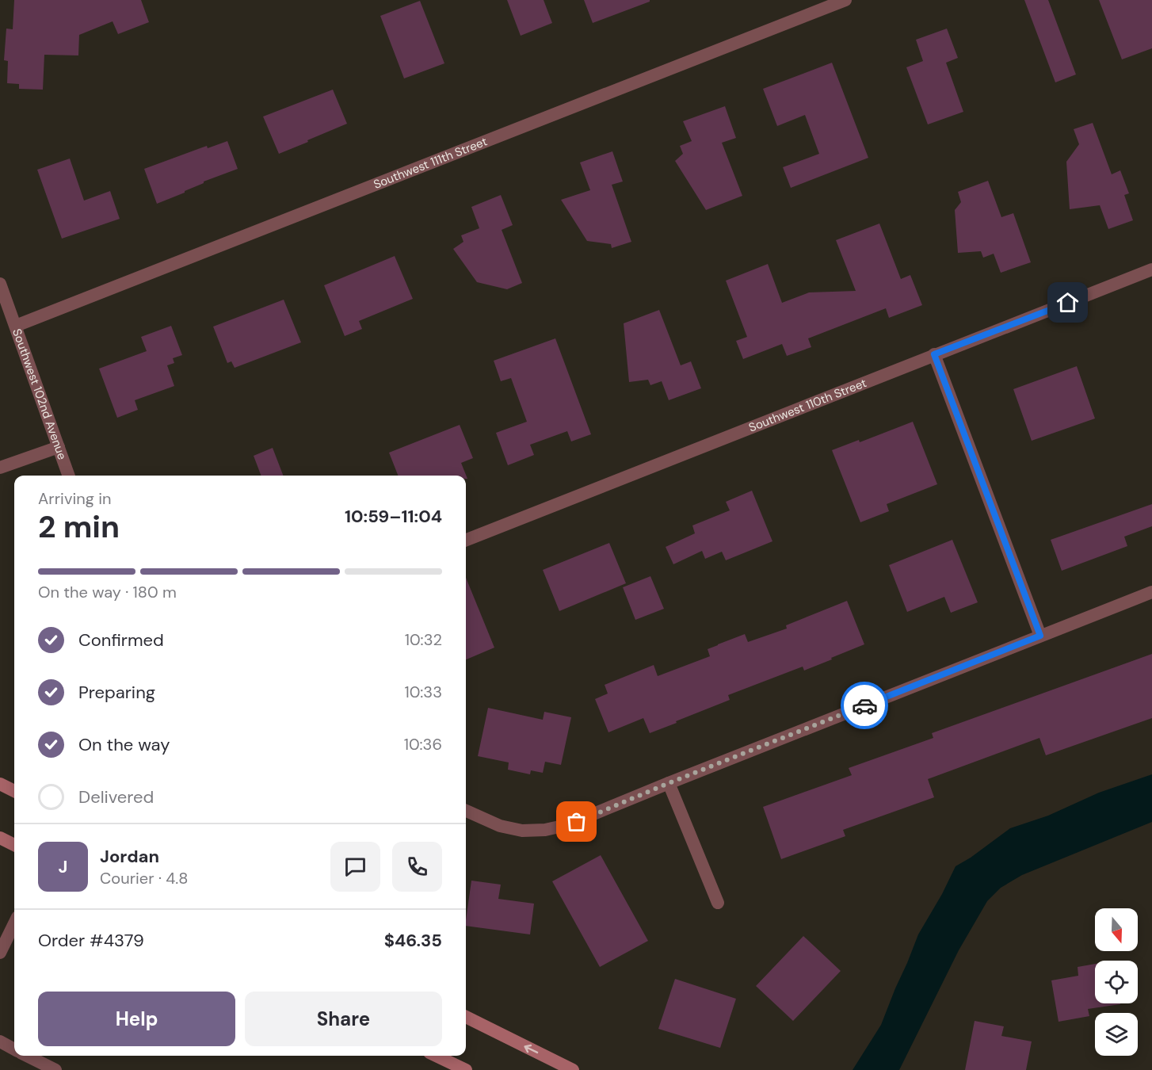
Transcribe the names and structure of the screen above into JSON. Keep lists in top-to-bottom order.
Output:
{
  "streets": {
    "street": ["Southwest 111th Street", "Southwest 102nd Avenue", "Southwest 110th Street"]
  },
  "crossings": [
    ["Southwest 111th Street", "Southwest 102nd Avenue"]
  ],
  "north": "bottom",
  "page": {
    "heading": ["2 min", "Arriving in", "10:59–11:04"],
    "panel": [
      "Jordan",
      "Courier · 4.8",
      "Order #4379",
      "$46.35"
    ],
    "bar": "On the way · 180 m",
    "list": [
      ["Confirmed", "10:32"],
      ["Preparing", "10:33"],
      ["On the way", "10:36"],
      "Delivered"
    ],
    "round": "J",
    "buttons": ["Help", "Share"]
  }
}
